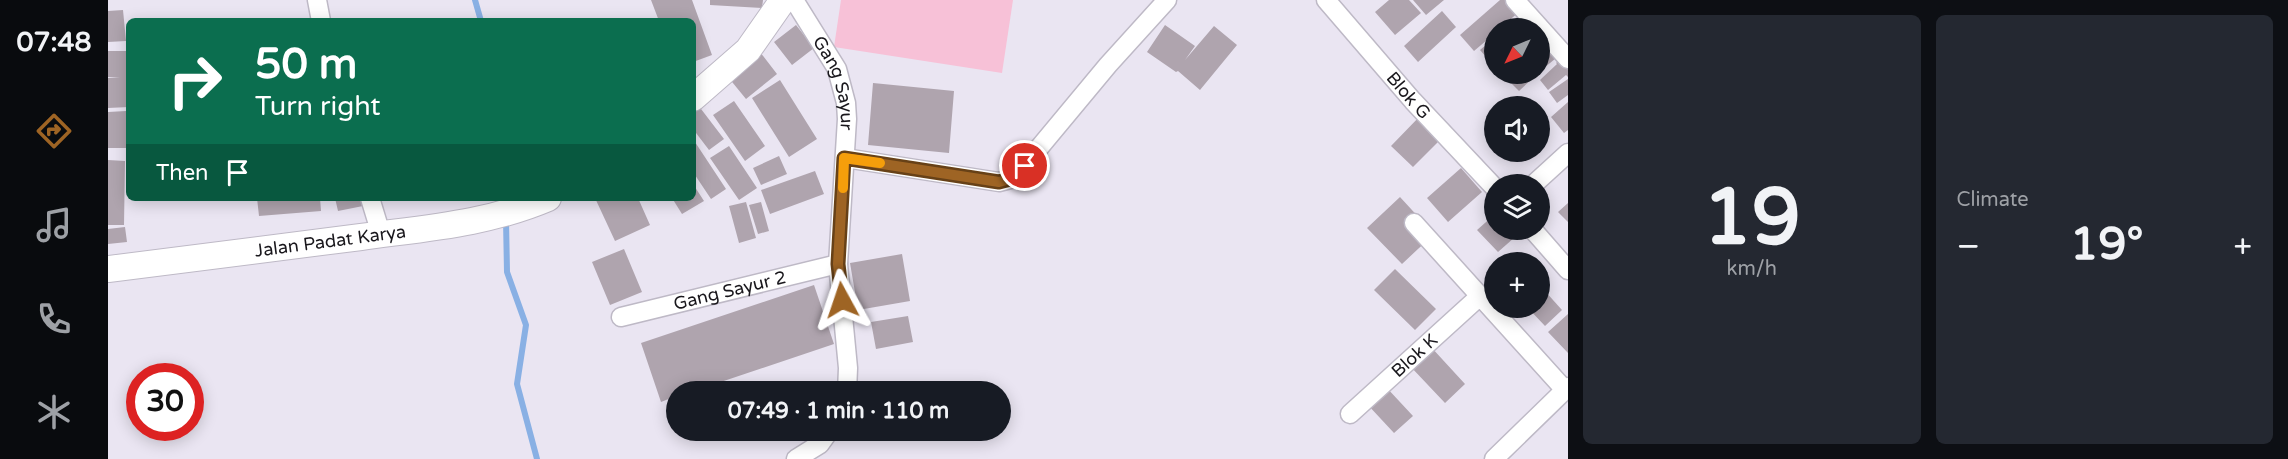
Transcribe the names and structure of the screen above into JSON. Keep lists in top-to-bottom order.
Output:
{
  "streets": {
    "main road": ["Jalan Padat Karya"],
    "street": [
      "Gang Sayur",
      "Blok G",
      "Gang Sayur 2",
      "Blok K"
    ]
  },
  "crossings": [
    ["Gang Sayur", "Gang Sayur 2"]
  ],
  "north": "bottom left",
  "page": {
    "tabs": "07:48",
    "tile": [
      ["19", "km/h"],
      "Climate"
    ],
    "map_buttons": "+",
    "turn": ["50 m", "Turn right"],
    "then": "Then",
    "heat": ["−", "19°", "+"],
    "limit": "30",
    "trip": "07:49 · 1 min · 110 m"
  }
}
